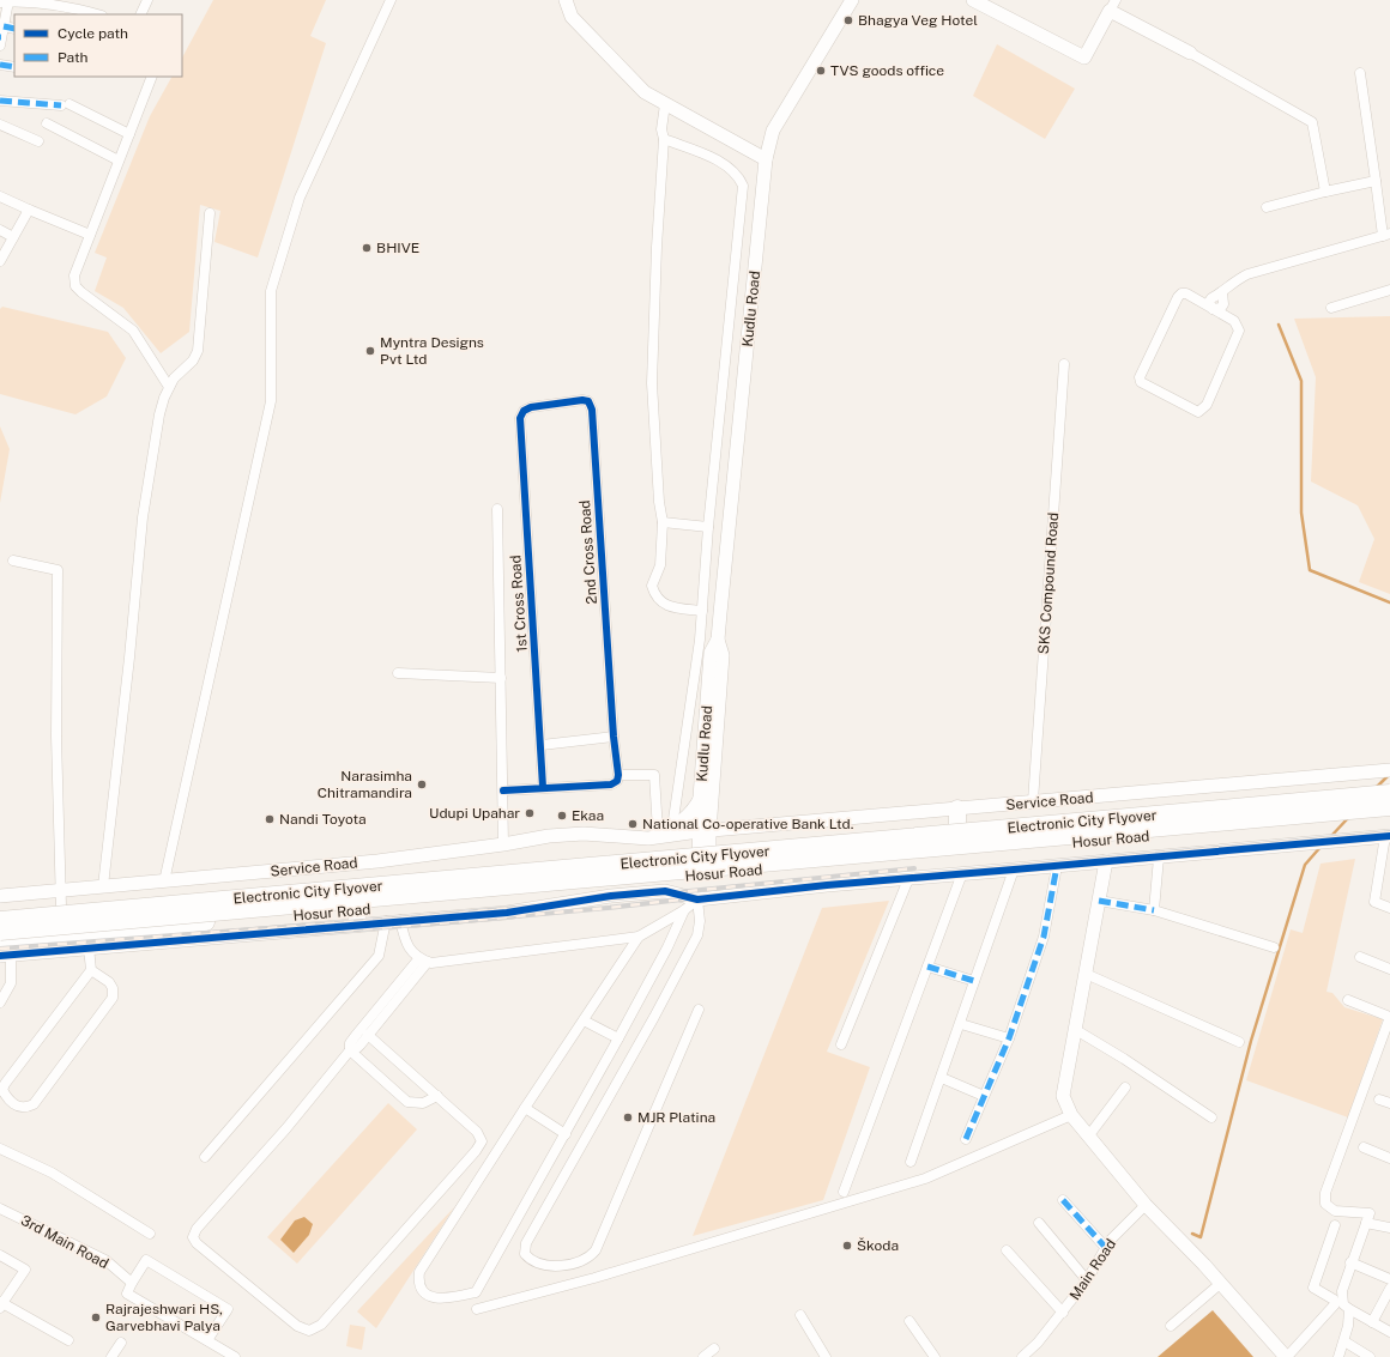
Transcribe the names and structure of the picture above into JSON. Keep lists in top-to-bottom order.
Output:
{
  "streets": {
    "highway": ["Electronic City Flyover", "Hosur Road"],
    "street": [
      "Kudlu Road",
      "2nd Cross Road",
      "SKS Compound Road",
      "1st Cross Road",
      "Service Road",
      "3rd Main Road",
      "Main Road"
    ]
  },
  "crossings": [
    ["Kudlu Road", "Service Road"],
    ["Kudlu Road", "Hosur Road"],
    ["2nd Cross Road", "1st Cross Road"],
    ["SKS Compound Road", "Service Road"],
    ["Electronic City Flyover", "Hosur Road"]
  ],
  "places": [
    "Bhagya Veg Hotel",
    "TVS goods office",
    "BHIVE",
    "Myntra Designs Pvt Ltd",
    "Narasimha Chitramandira",
    "Udupi Upahar",
    "Ekaa",
    "Nandi Toyota",
    "National Co-operative Bank Ltd.",
    "MJR Platina",
    "Škoda",
    "Rajrajeshwari HS, Garvebhavi Palya"
  ],
  "legend": ["Cycle path", "Path"]
}
